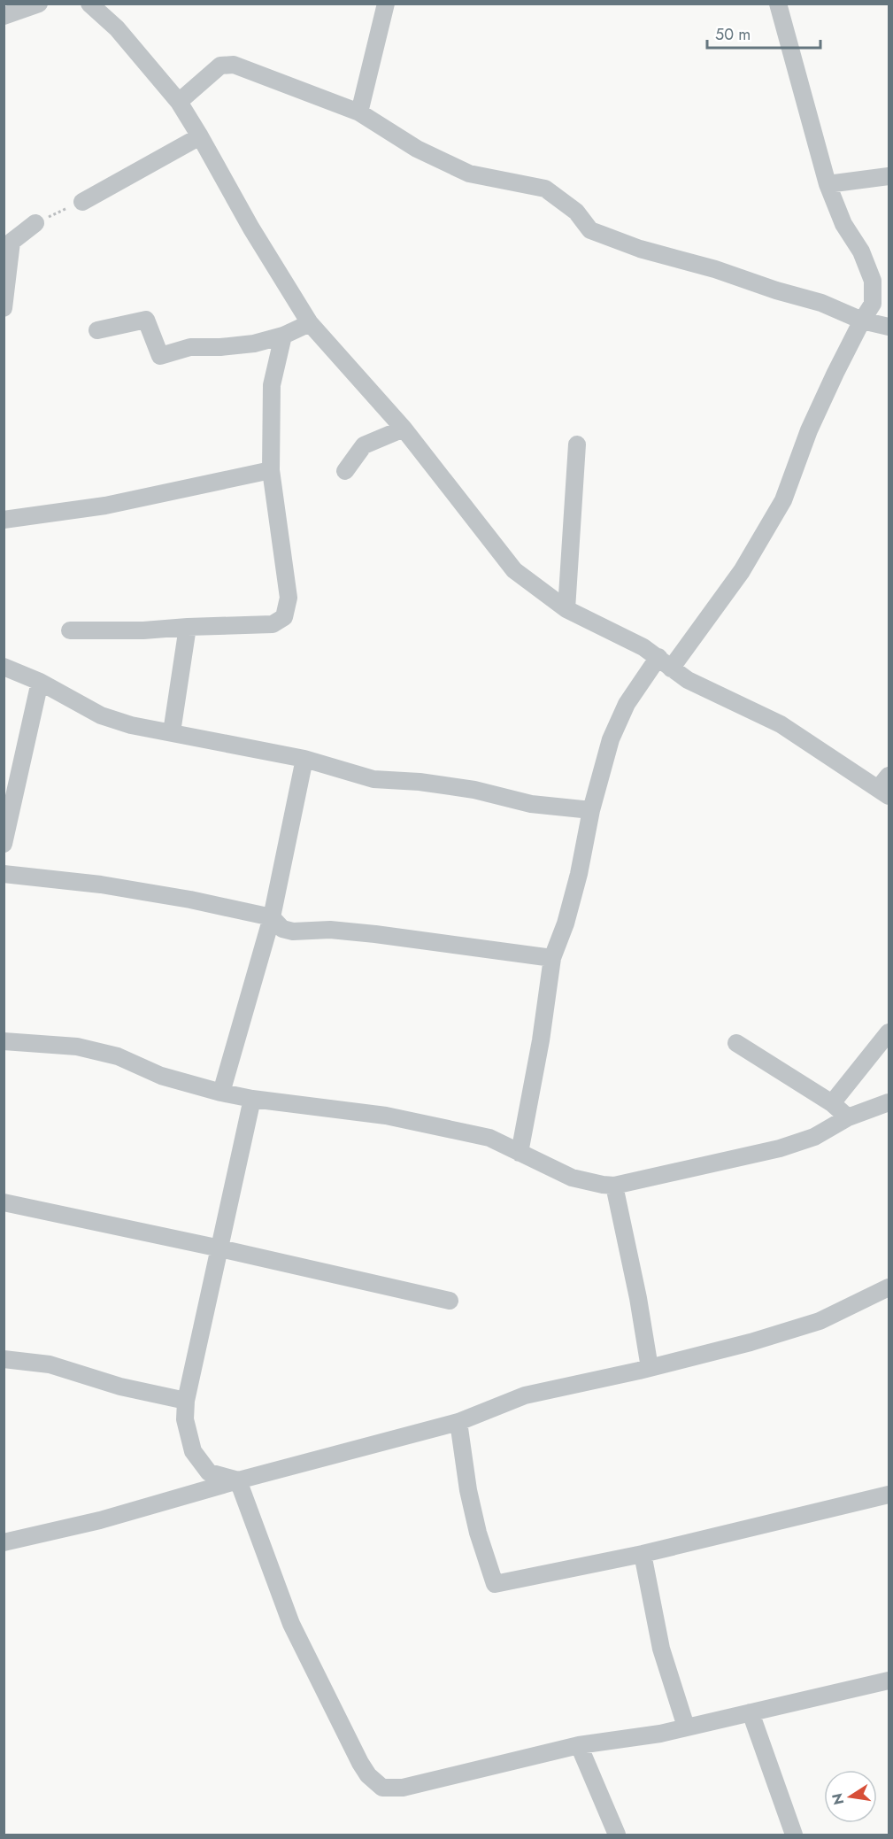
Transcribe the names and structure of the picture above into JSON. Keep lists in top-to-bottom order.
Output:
{
  "scale_bar": "50 m",
  "north": "left"
}
